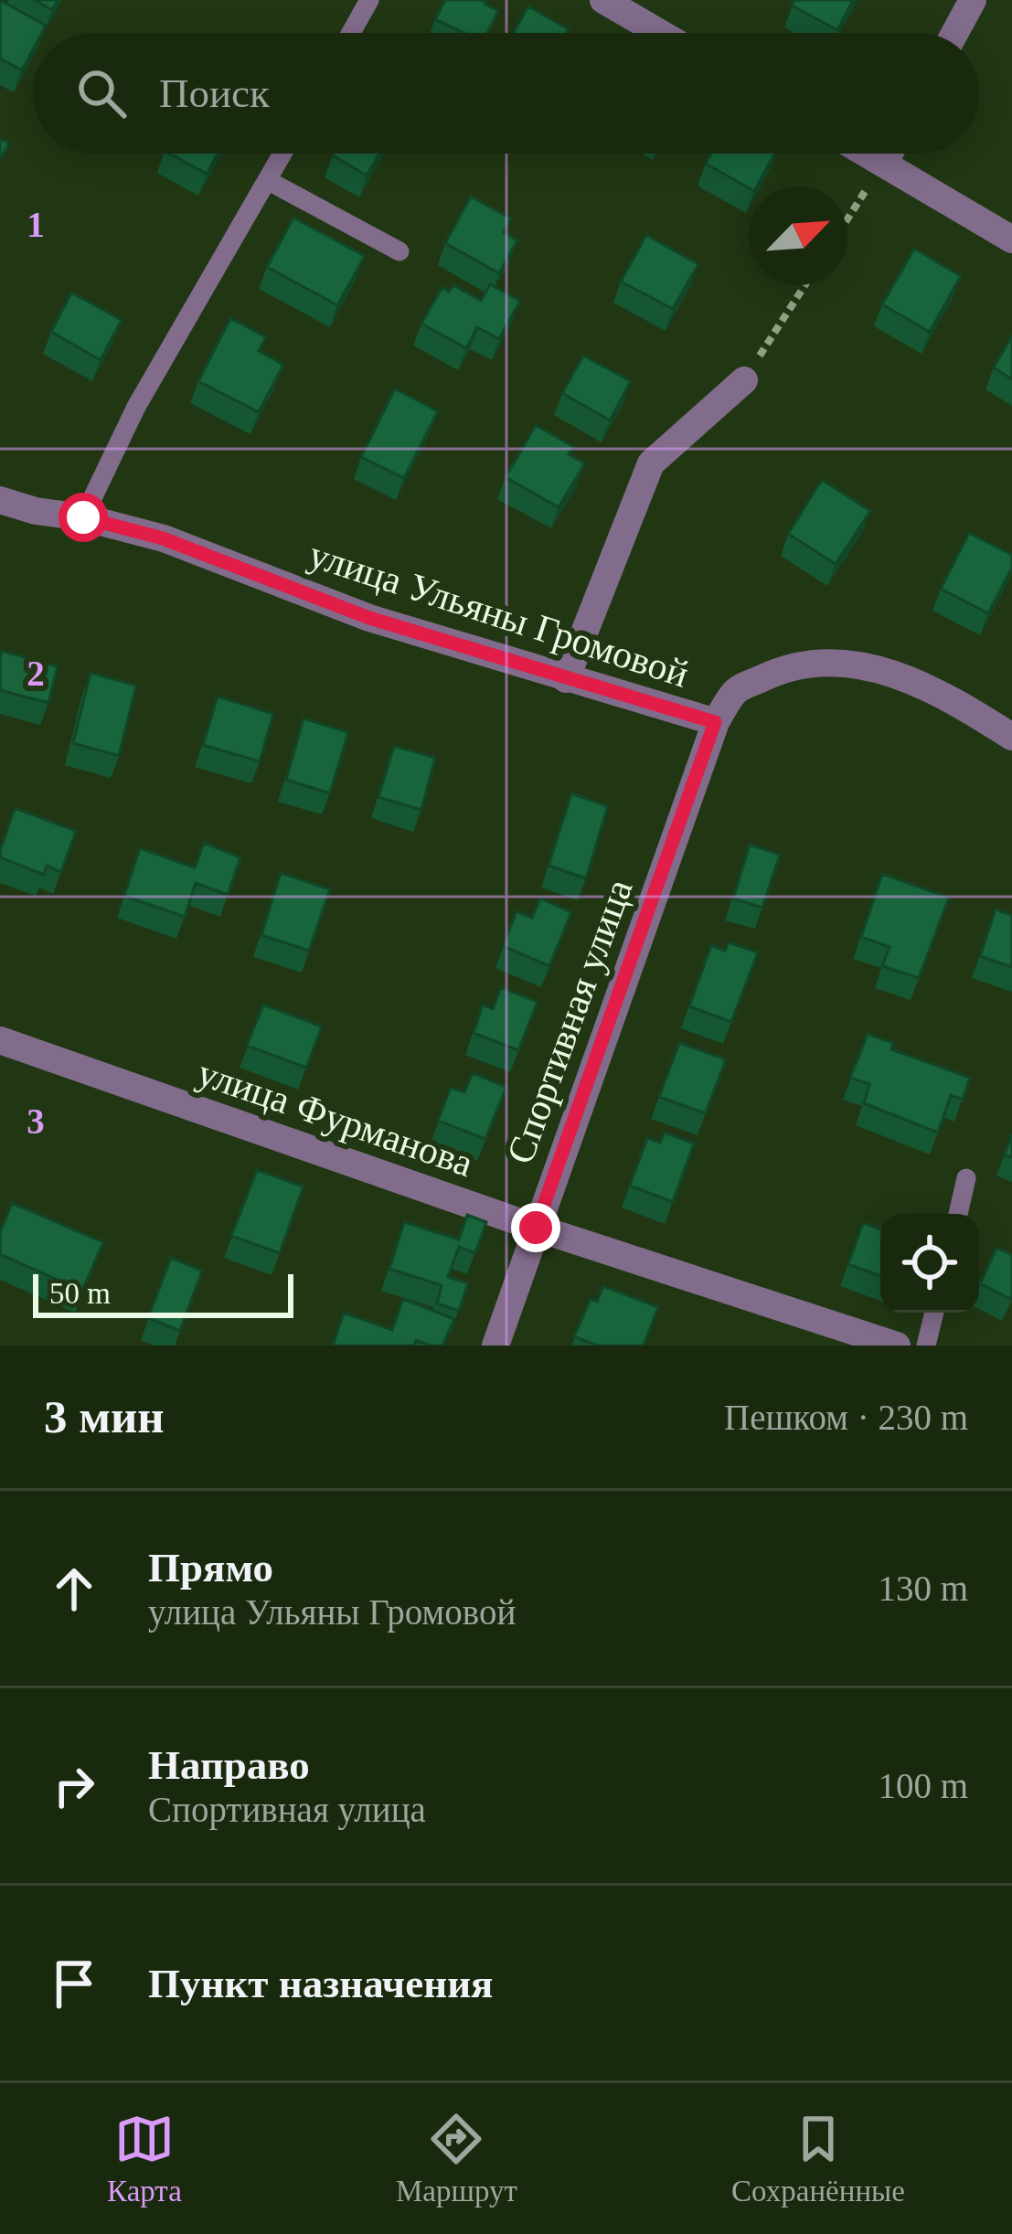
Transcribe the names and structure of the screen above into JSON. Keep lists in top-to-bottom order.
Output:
{
  "streets": {
    "street": ["улица Ульяны Громовой", "Спортивная улица", "улица Фурманова"]
  },
  "crossings": [
    ["улица Ульяны Громовой", "Спортивная улица"],
    ["Спортивная улица", "улица Фурманова"]
  ],
  "scale_bar": "50 m",
  "north": "top right",
  "page": {
    "search": "Поиск",
    "scale": "50 m",
    "heading": ["3 мин", "Пешком · 230 m"],
    "list": [
      ["Прямо", "улица Ульяны Громовой", "130 m"],
      ["Направо", "Спортивная улица", "100 m"],
      "Пункт назначения"
    ],
    "nav": ["Карта", "Маршрут", "Сохранённые"]
  },
  "grid": {
    "rows": ["1", "2", "3"]
  }
}
